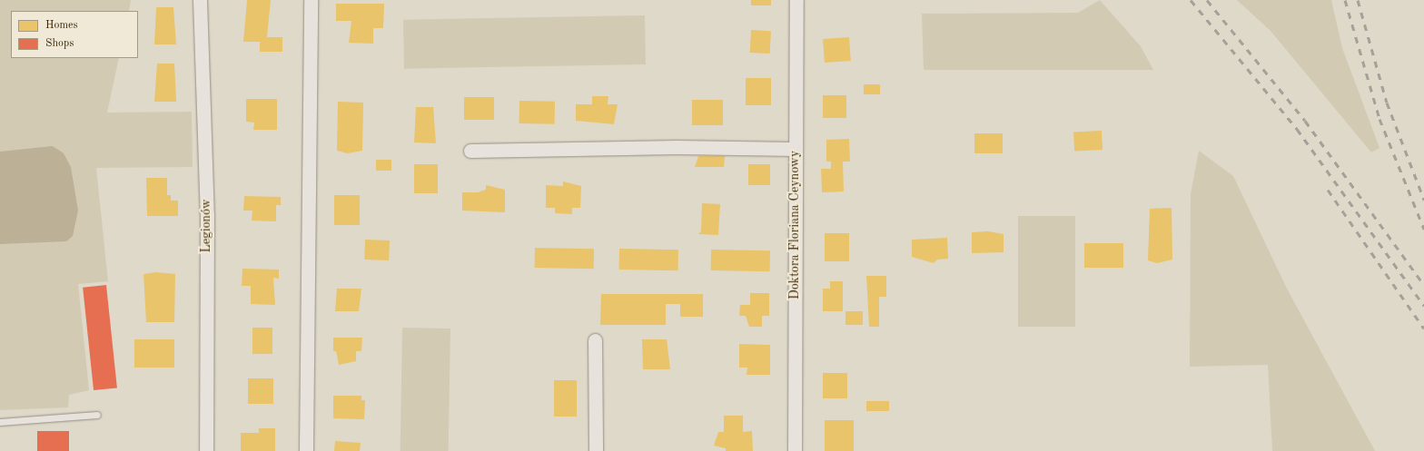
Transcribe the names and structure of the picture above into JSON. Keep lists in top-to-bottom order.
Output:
{
  "streets": {
    "street": ["Doktora Floriana Ceynowy", "Legionów"]
  },
  "legend": ["Homes", "Shops"]
}
